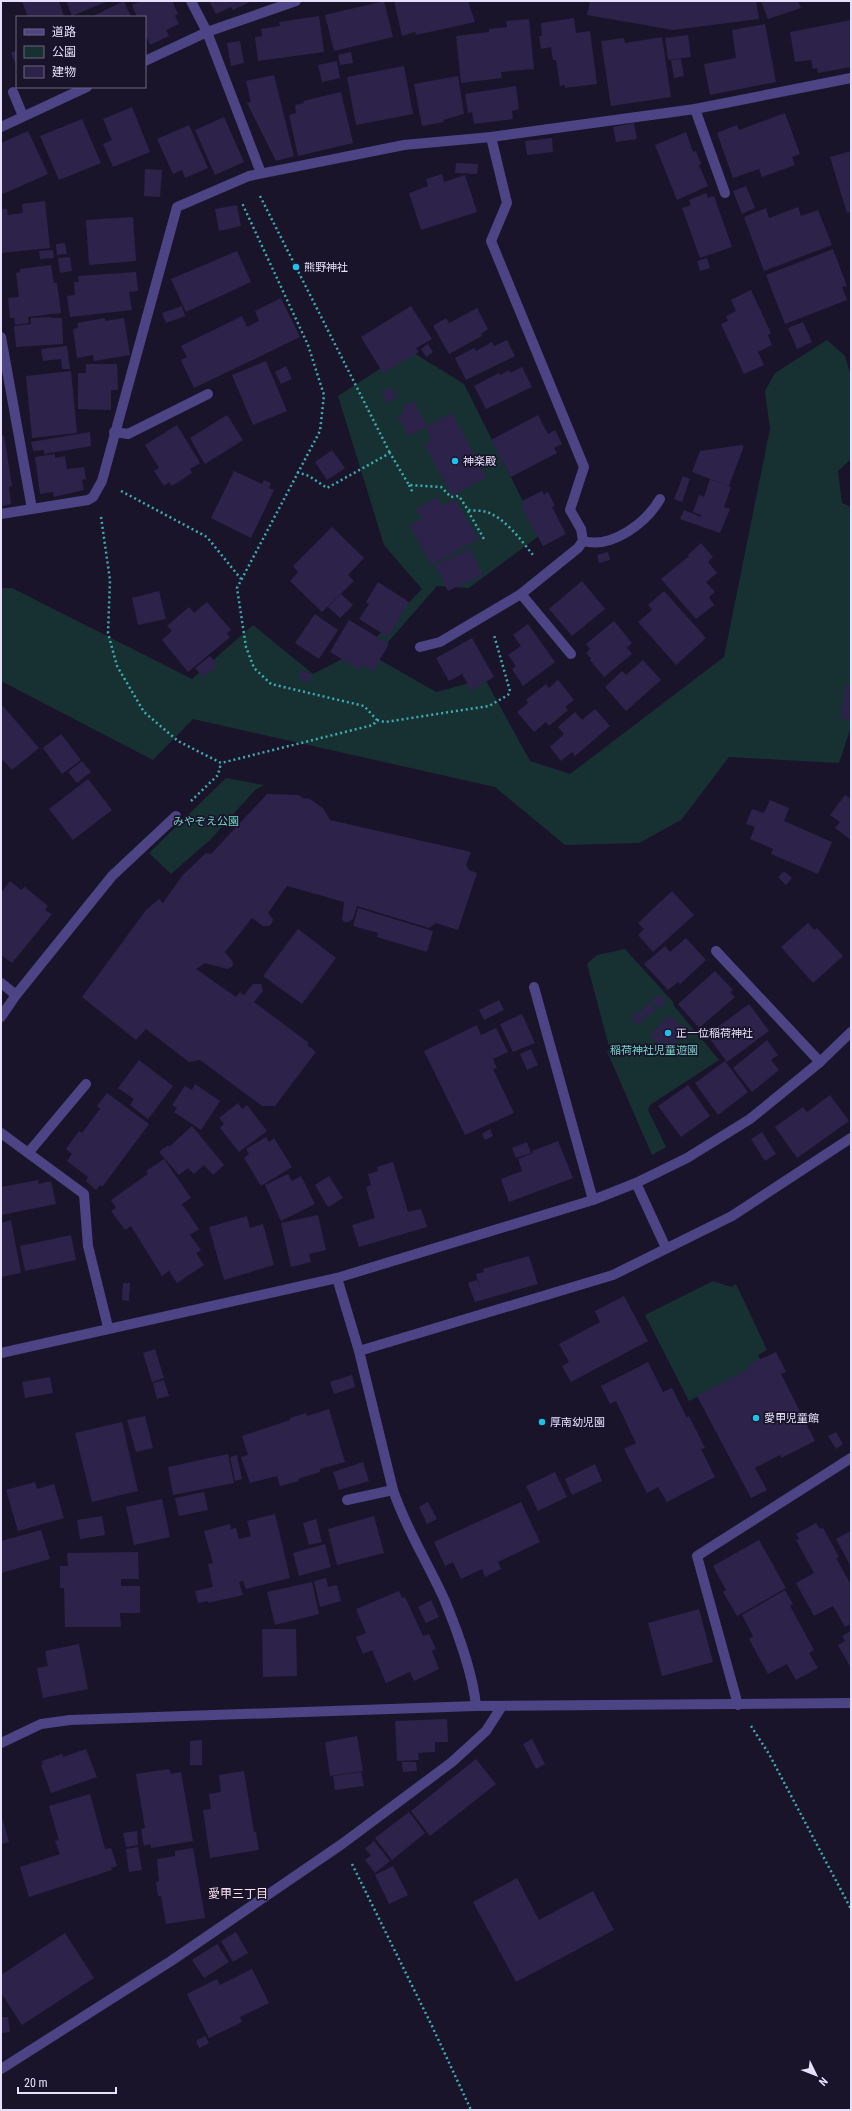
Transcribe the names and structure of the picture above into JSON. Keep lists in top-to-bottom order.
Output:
{
  "districts": ["愛甲三丁目"],
  "parks": ["みやぞえ公園", "稲荷神社児童遊園"],
  "places": [
    "熊野神社",
    "神楽殿",
    "正一位稲荷神社",
    "愛甲児童館",
    "厚南幼児園"
  ],
  "legend": ["道路", "公園", "建物"],
  "scale_bar": "20 m",
  "north": "bottom right"
}
